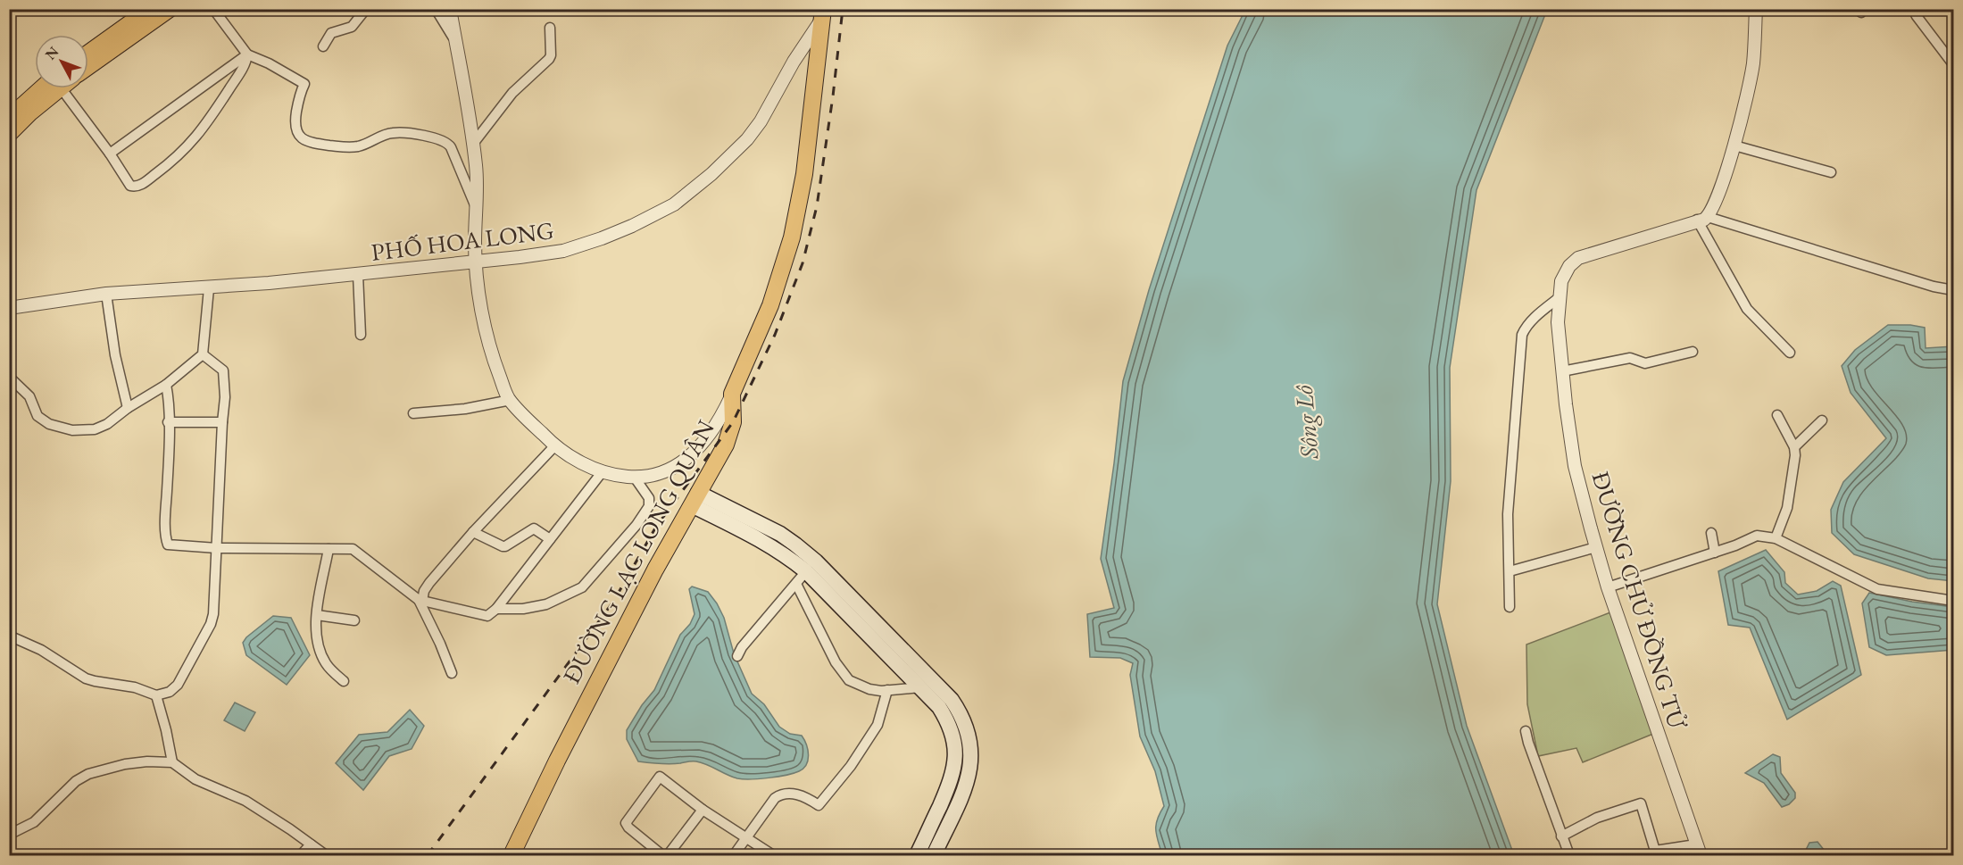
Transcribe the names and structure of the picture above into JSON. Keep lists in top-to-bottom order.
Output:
{
  "streets": {
    "main road": ["ĐƯỜNG LẠC LONG QUÂN"],
    "street": ["PHỐ HOA LONG", "ĐƯỜNG CHỬ ĐỒNG TỬ"]
  },
  "crossings": [
    ["PHỐ HOA LONG", "ĐƯỜNG LẠC LONG QUÂN"]
  ],
  "water": ["Sông Lô"],
  "north": "top left"
}
